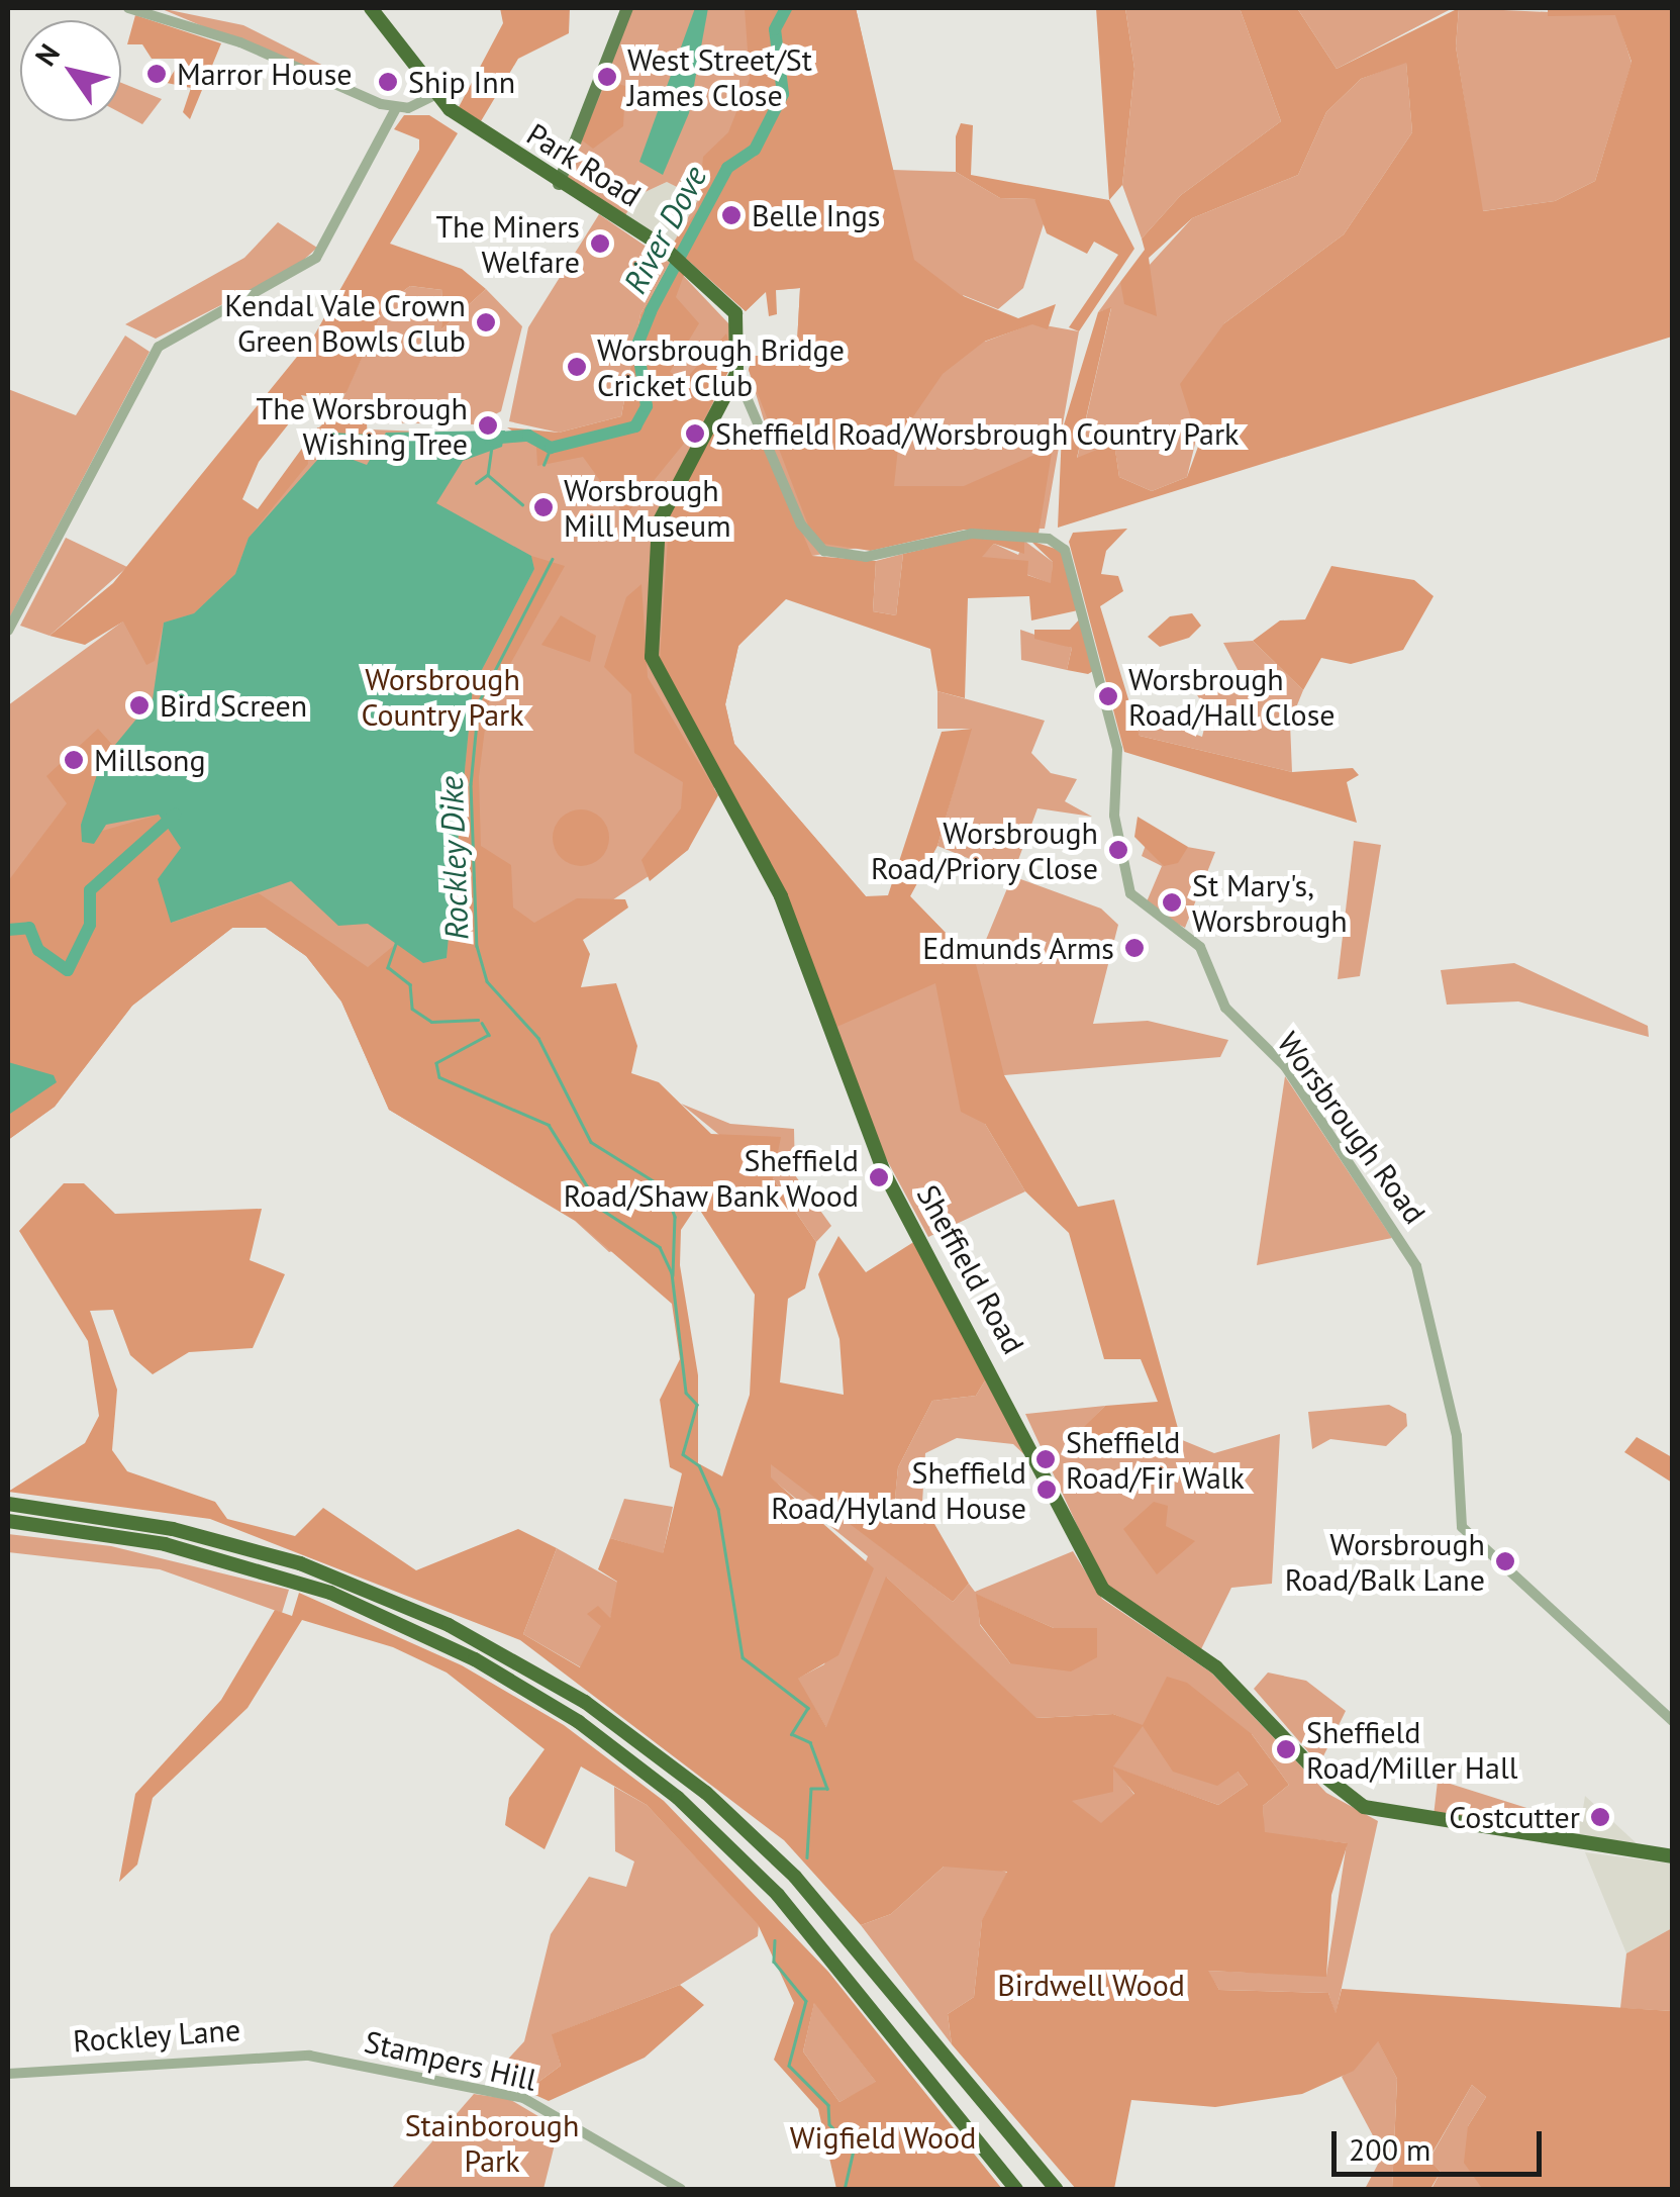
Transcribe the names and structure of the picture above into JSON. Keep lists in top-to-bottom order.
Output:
{
  "streets": {
    "highway": ["Park Road", "Sheffield Road"],
    "street": ["Worsbrough Road", "Rockley Lane", "Stampers Hill"]
  },
  "crossings": [
    ["Park Road", "Worsbrough Road"],
    ["Park Road", "Sheffield Road"],
    ["Worsbrough Road", "Sheffield Road"],
    ["Rockley Lane", "Stampers Hill"]
  ],
  "water": ["River Dove", "Rockley Dike"],
  "parks": [
    "Worsbrough Country Park",
    "Birdwell Wood",
    "Stainborough Park",
    "Wigfield Wood"
  ],
  "places": [
    "Marror House",
    "West Street/St James Close",
    "Ship Inn",
    "Belle Ings",
    "The Miners Welfare",
    "Kendal Vale Crown Green Bowls Club",
    "Worsbrough Bridge Cricket Club",
    "The Worsbrough Wishing Tree",
    "Sheffield Road/Worsbrough Country Park",
    "Worsbrough Mill Museum",
    "Worsbrough Road/Hall Close",
    "Bird Screen",
    "Millsong",
    "Worsbrough Road/Priory Close",
    "St Mary's, Worsbrough",
    "Edmunds Arms",
    "Sheffield Road/Shaw Bank Wood",
    "Sheffield Road/Fir Walk",
    "Sheffield Road/Hyland House",
    "Worsbrough Road/Balk Lane",
    "Sheffield Road/Miller Hall",
    "Costcutter"
  ],
  "scale_bar": "200 m",
  "north": "top left"
}
